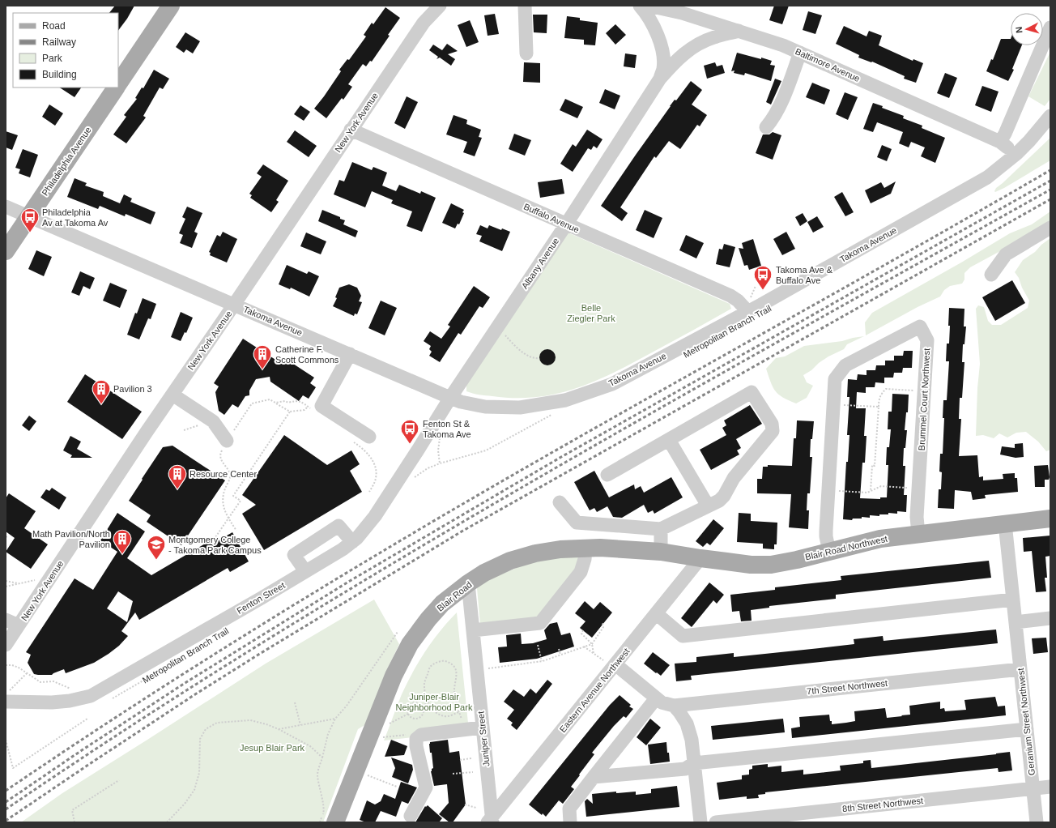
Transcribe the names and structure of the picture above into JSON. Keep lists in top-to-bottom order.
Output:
{
  "streets": {
    "main road": ["Philadelphia Avenue", "Blair Road Northwest", "Blair Road"],
    "street": [
      "Baltimore Avenue",
      "New York Avenue",
      "Buffalo Avenue",
      "Takoma Avenue",
      "Albany Avenue",
      "Brummel Court Northwest",
      "Fenton Street",
      "7th Street Northwest",
      "Eastern Avenue Northwest",
      "Geranium Street Northwest",
      "Juniper Street",
      "8th Street Northwest"
    ],
    "path": ["Metropolitan Branch Trail"]
  },
  "crossings": [
    ["Baltimore Avenue", "Albany Avenue"],
    ["New York Avenue", "Buffalo Avenue"],
    ["New York Avenue", "Takoma Avenue"],
    ["Philadelphia Avenue", "Takoma Avenue"],
    ["Buffalo Avenue", "Takoma Avenue"],
    ["Buffalo Avenue", "Albany Avenue"],
    ["Takoma Avenue", "Albany Avenue"],
    ["Takoma Avenue", "Fenton Street"],
    ["Albany Avenue", "Fenton Street"],
    ["Brummel Court Northwest", "Blair Road Northwest"],
    ["Blair Road Northwest", "Blair Road"],
    ["Blair Road Northwest", "Eastern Avenue Northwest"],
    ["Blair Road Northwest", "Geranium Street Northwest"],
    ["Blair Road", "Eastern Avenue Northwest"],
    ["Blair Road", "Juniper Street"],
    ["7th Street Northwest", "Geranium Street Northwest"],
    ["Eastern Avenue Northwest", "Juniper Street"],
    ["Geranium Street Northwest", "8th Street Northwest"]
  ],
  "parks": ["Belle Ziegler Park", "Juniper-Blair Neighborhood Park", "Jesup Blair Park"],
  "places": {
    "bus stop": ["Philadelphia Av at Takoma Av", "Takoma Ave & Buffalo Ave", "Fenton St & Takoma Ave"],
    "building": [
      "Catherine F. Scott Commons",
      "Pavilion 3",
      "Resource Center",
      "Math Pavilion/North Pavilion"
    ],
    "school or university": ["Montgomery College - Takoma Park Campus"]
  },
  "legend": [
    "Road",
    "Railway",
    "Park",
    "Building"
  ],
  "north": "left"
}
